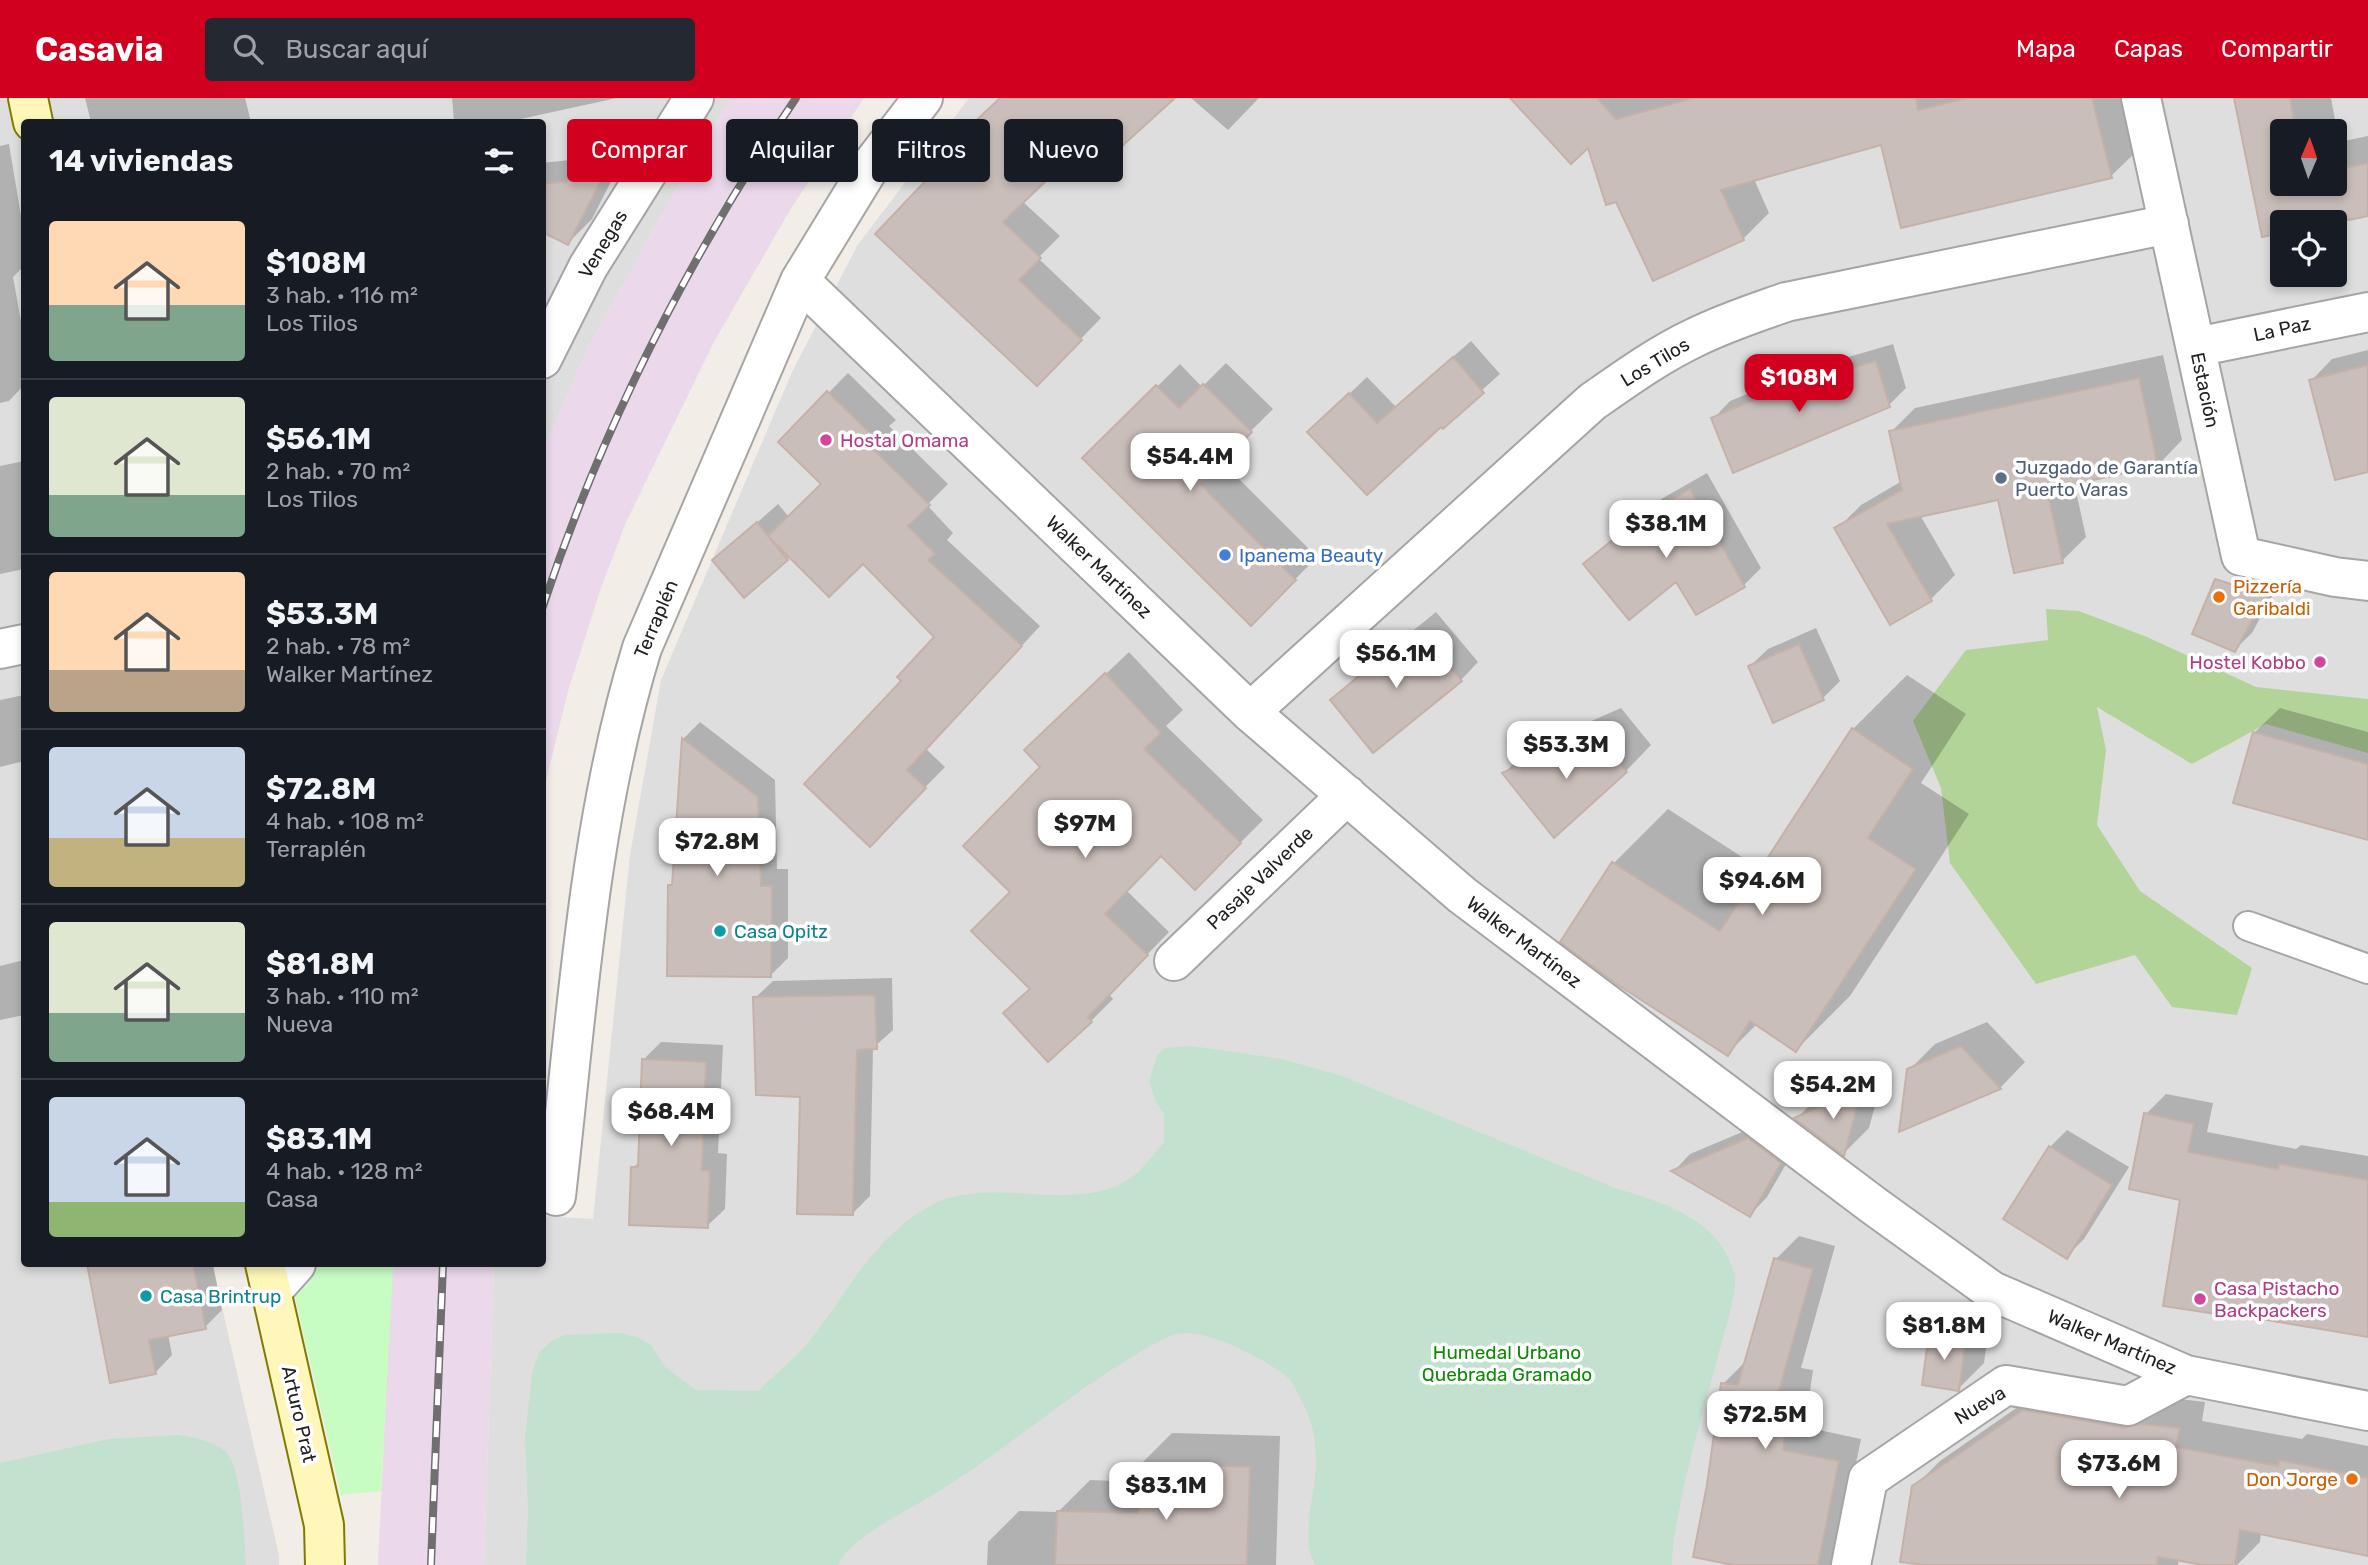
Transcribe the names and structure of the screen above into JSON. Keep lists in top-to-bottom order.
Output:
{
  "streets": {
    "street": [
      "Venegas",
      "La Paz",
      "Los Tilos",
      "Estación",
      "Walker Martínez",
      "Terraplén",
      "Pasaje Valverde",
      "Nueva",
      "Arturo Prat"
    ]
  },
  "crossings": [
    ["La Paz", "Estación"],
    ["Los Tilos", "Estación"],
    ["Los Tilos", "Walker Martínez"],
    ["Walker Martínez", "Terraplén"],
    ["Walker Martínez", "Pasaje Valverde"],
    ["Walker Martínez", "Nueva"]
  ],
  "parks": ["Humedal Urbano Quebrada Gramado"],
  "places": [
    "Hostal Omama",
    "Juzgado de Garantía Puerto Varas",
    "Ipanema Beauty",
    "Pizzería Garibaldi",
    "Hostel Kobbo",
    "Casa Opitz",
    "Casa Brintrup",
    "Casa Pistacho Backpackers",
    "Don Jorge"
  ],
  "north": "top",
  "page": {
    "header": "Casavia",
    "search": "Buscar aquí",
    "nav": ["Mapa", "Capas", "Compartir"],
    "chip": [
      "Comprar",
      "Alquilar",
      "Filtros",
      "Nuevo"
    ],
    "heading": "14 viviendas",
    "list": [
      {
        "name": "$108M",
        "note": "3 hab. · 116 m² · Los Tilos"
      },
      {
        "name": "$56.1M",
        "note": "2 hab. · 70 m² · Los Tilos"
      },
      {
        "name": "$53.3M",
        "note": "2 hab. · 78 m² · Walker Martínez"
      },
      {
        "name": "$72.8M",
        "note": "4 hab. · 108 m² · Terraplén"
      },
      {
        "name": "$81.8M",
        "note": "3 hab. · 110 m² · Nueva"
      },
      {
        "name": "$83.1M",
        "note": "4 hab. · 128 m² · Casa"
      }
    ],
    "price": [
      "$108M",
      "$54.4M",
      "$38.1M",
      "$56.1M",
      "$53.3M",
      "$97M",
      "$72.8M",
      "$94.6M",
      "$54.2M",
      "$68.4M",
      "$81.8M",
      "$72.5M",
      "$73.6M",
      "$83.1M"
    ]
  }
}
